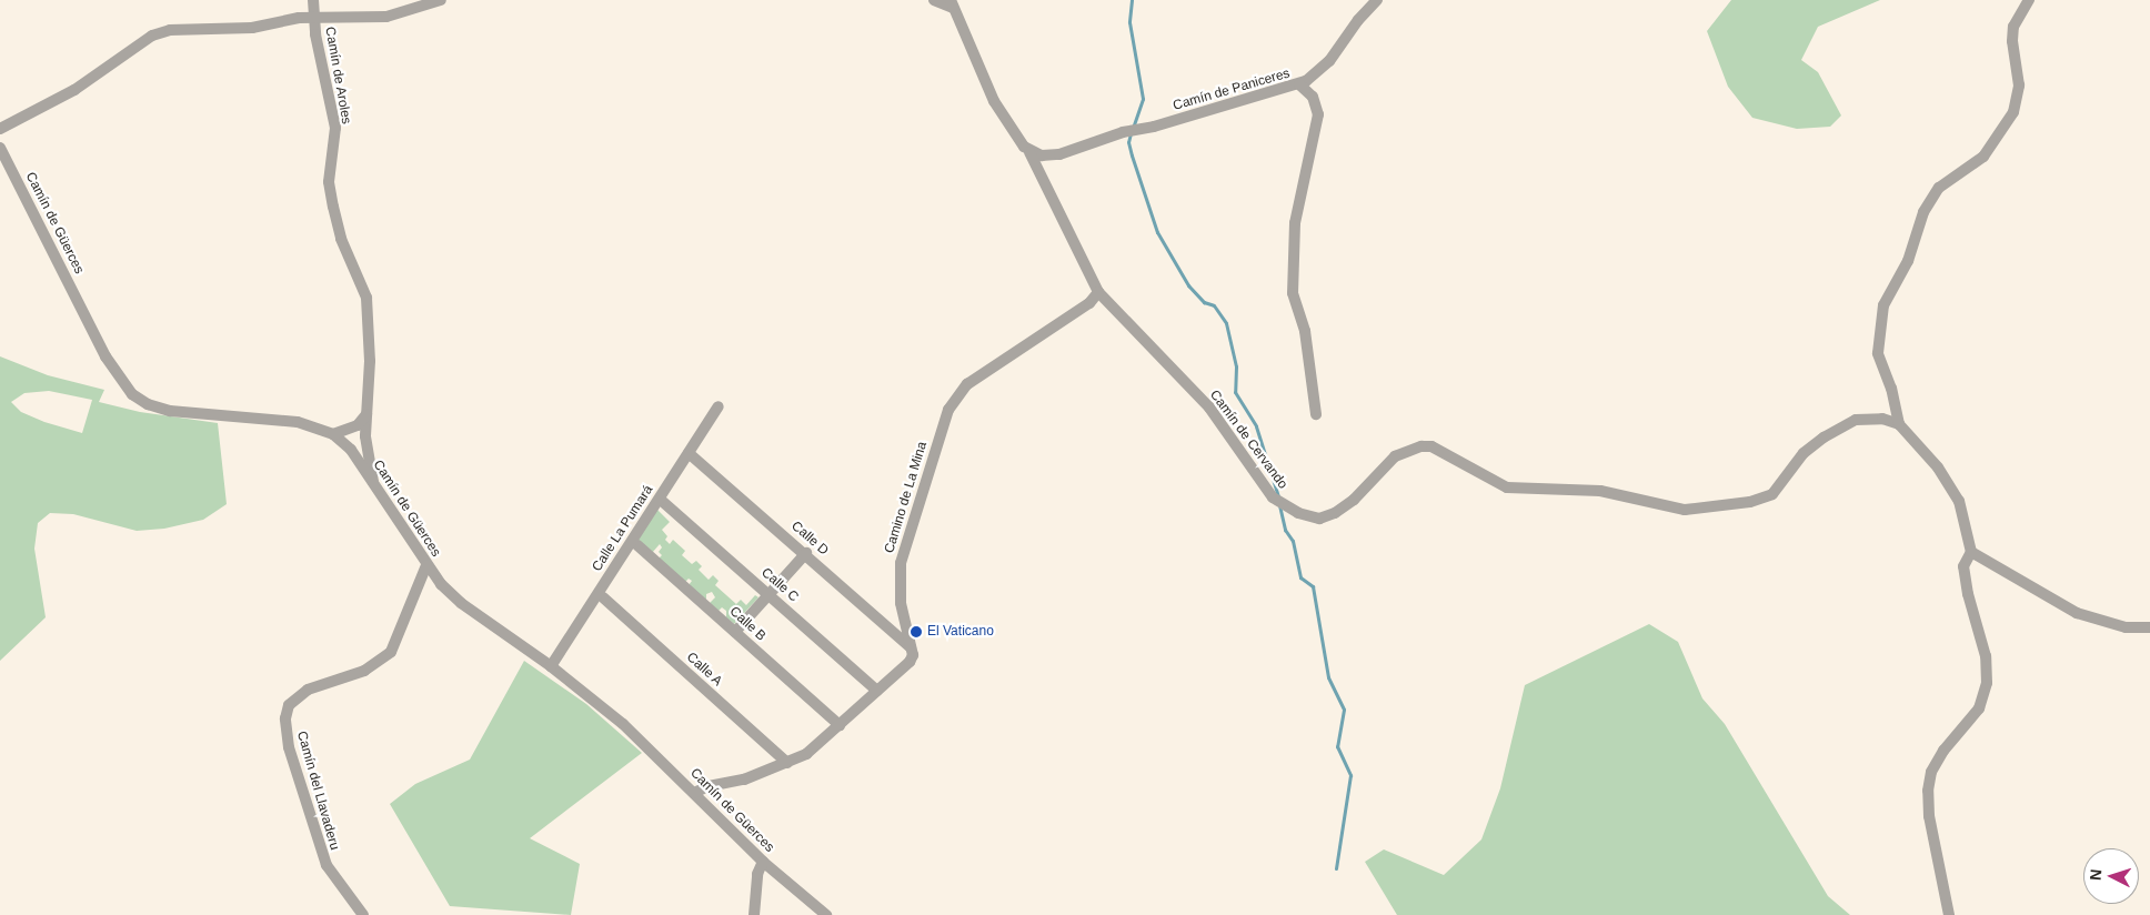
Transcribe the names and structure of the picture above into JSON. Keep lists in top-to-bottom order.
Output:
{
  "streets": {
    "street": [
      "Camín de Aroles",
      "Camín de Paniceres",
      "Camín de Güerces",
      "Camín de Cervando",
      "Camino de La Mina",
      "Calle La Pumará",
      "Calle D",
      "Calle C",
      "Calle B",
      "Calle A",
      "Camín del Llavaderu"
    ]
  },
  "crossings": [
    ["Camín de Aroles", "Camín de Güerces"],
    ["Camín de Paniceres", "Camín de Cervando"],
    ["Camín de Güerces", "Calle La Pumará"],
    ["Camín de Güerces", "Camín del Llavaderu"],
    ["Camín de Cervando", "Camino de La Mina"],
    ["Camino de La Mina", "Calle D"],
    ["Calle La Pumará", "Calle D"]
  ],
  "places": ["El Vaticano"],
  "north": "left"
}
